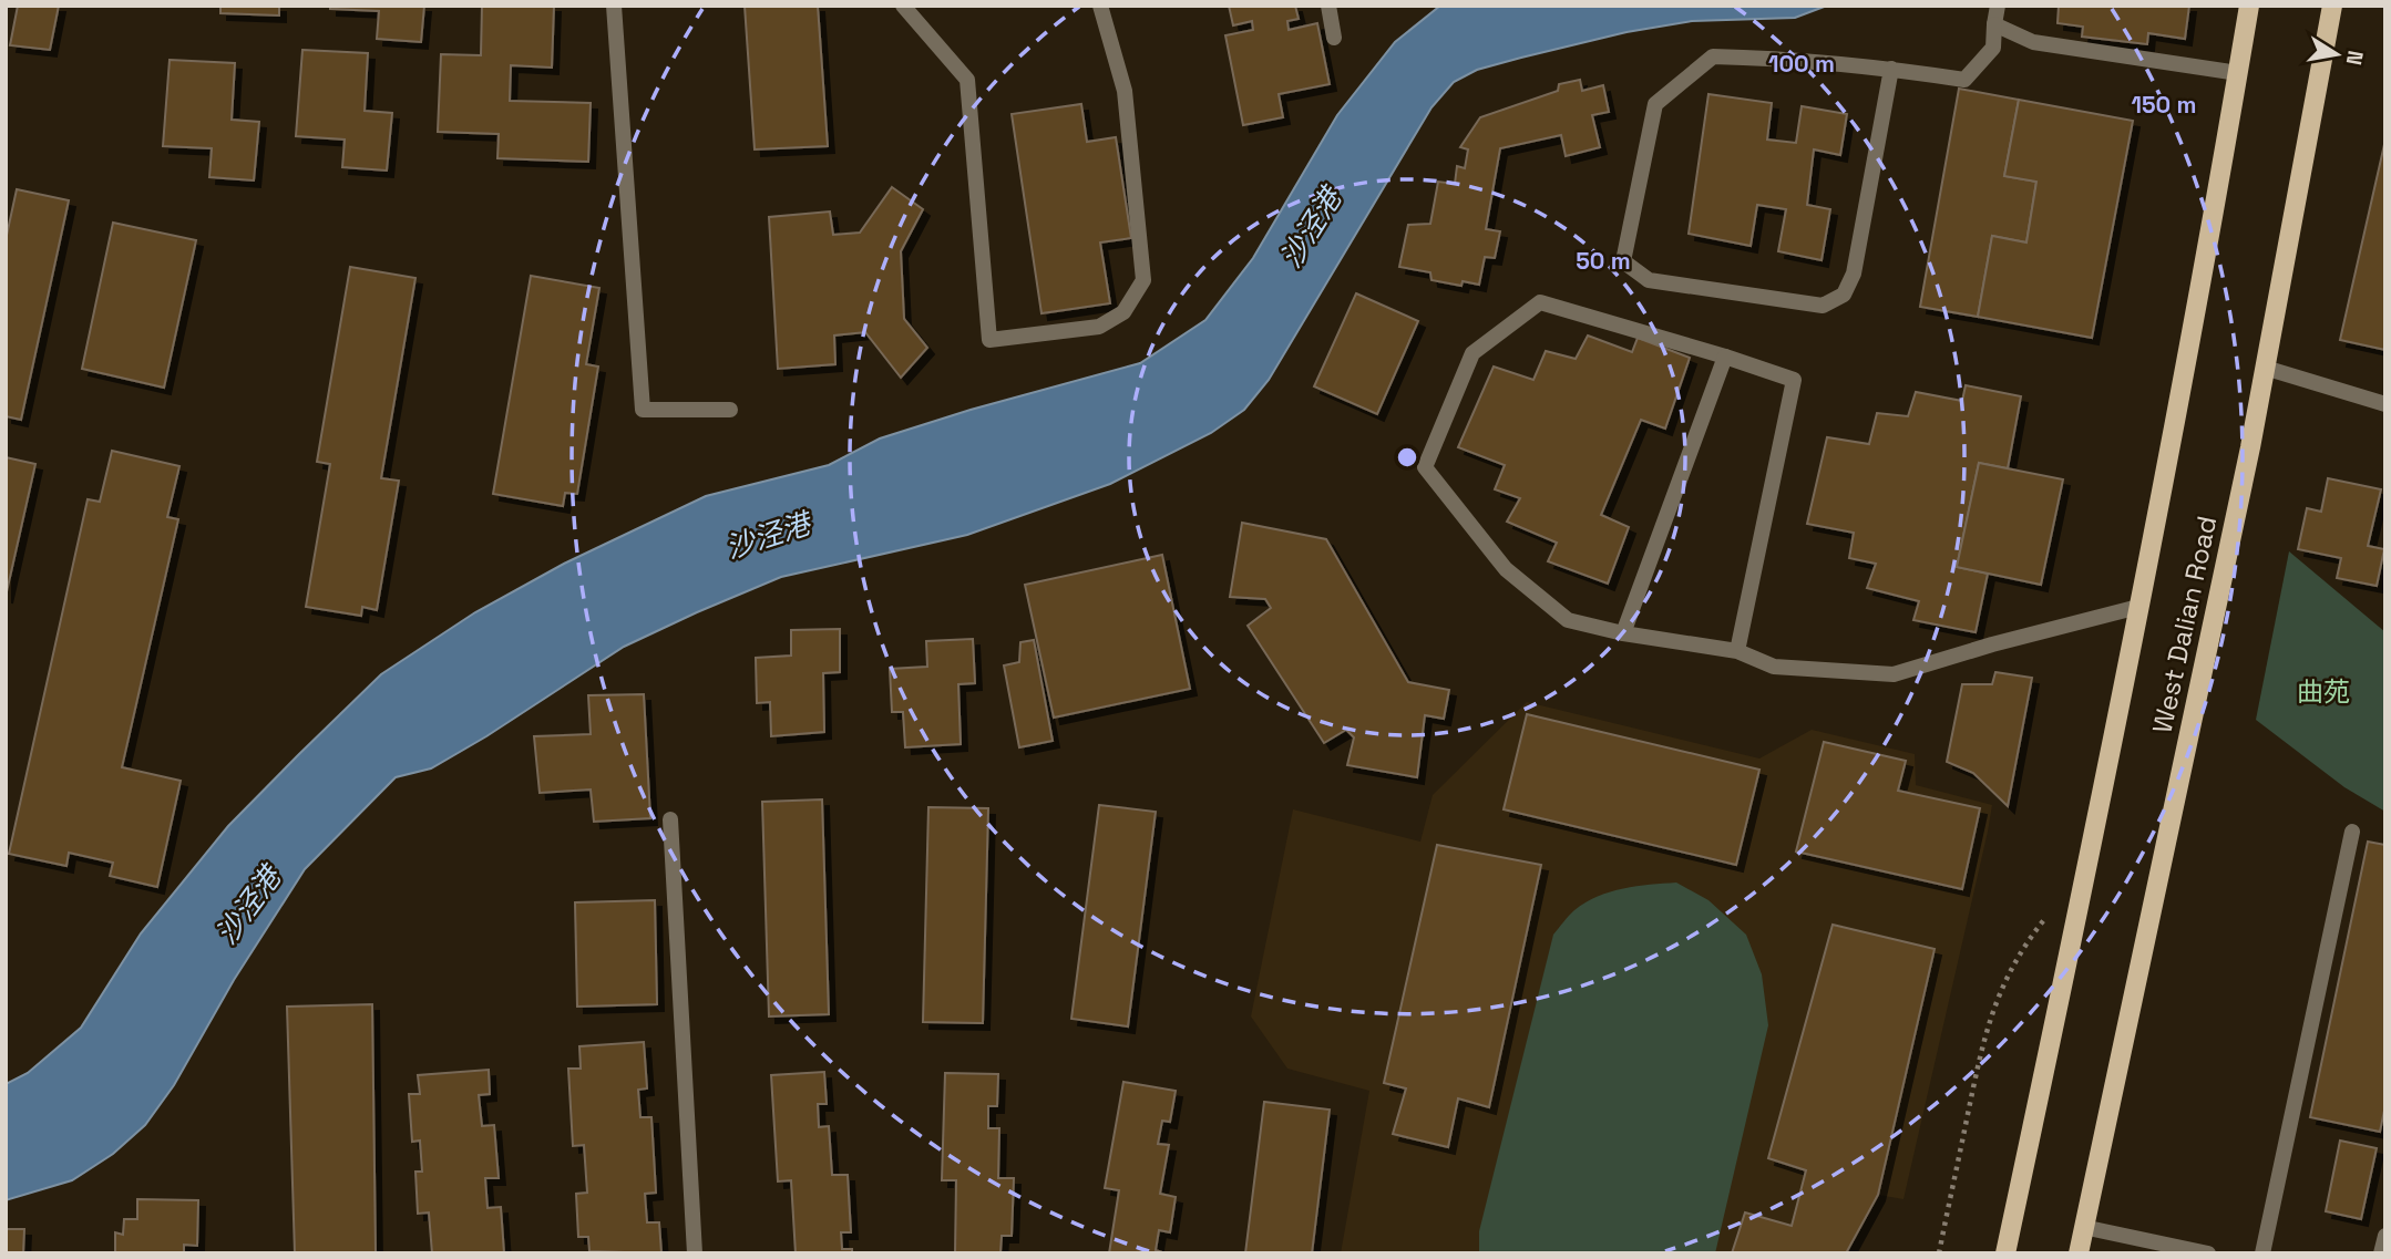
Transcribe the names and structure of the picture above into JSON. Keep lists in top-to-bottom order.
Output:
{
  "streets": {
    "main road": ["West Dalian Road"]
  },
  "water": ["沙泾港"],
  "parks": ["曲苑"],
  "north": "right",
  "rings": ["100 m", "150 m", "50 m"]
}
